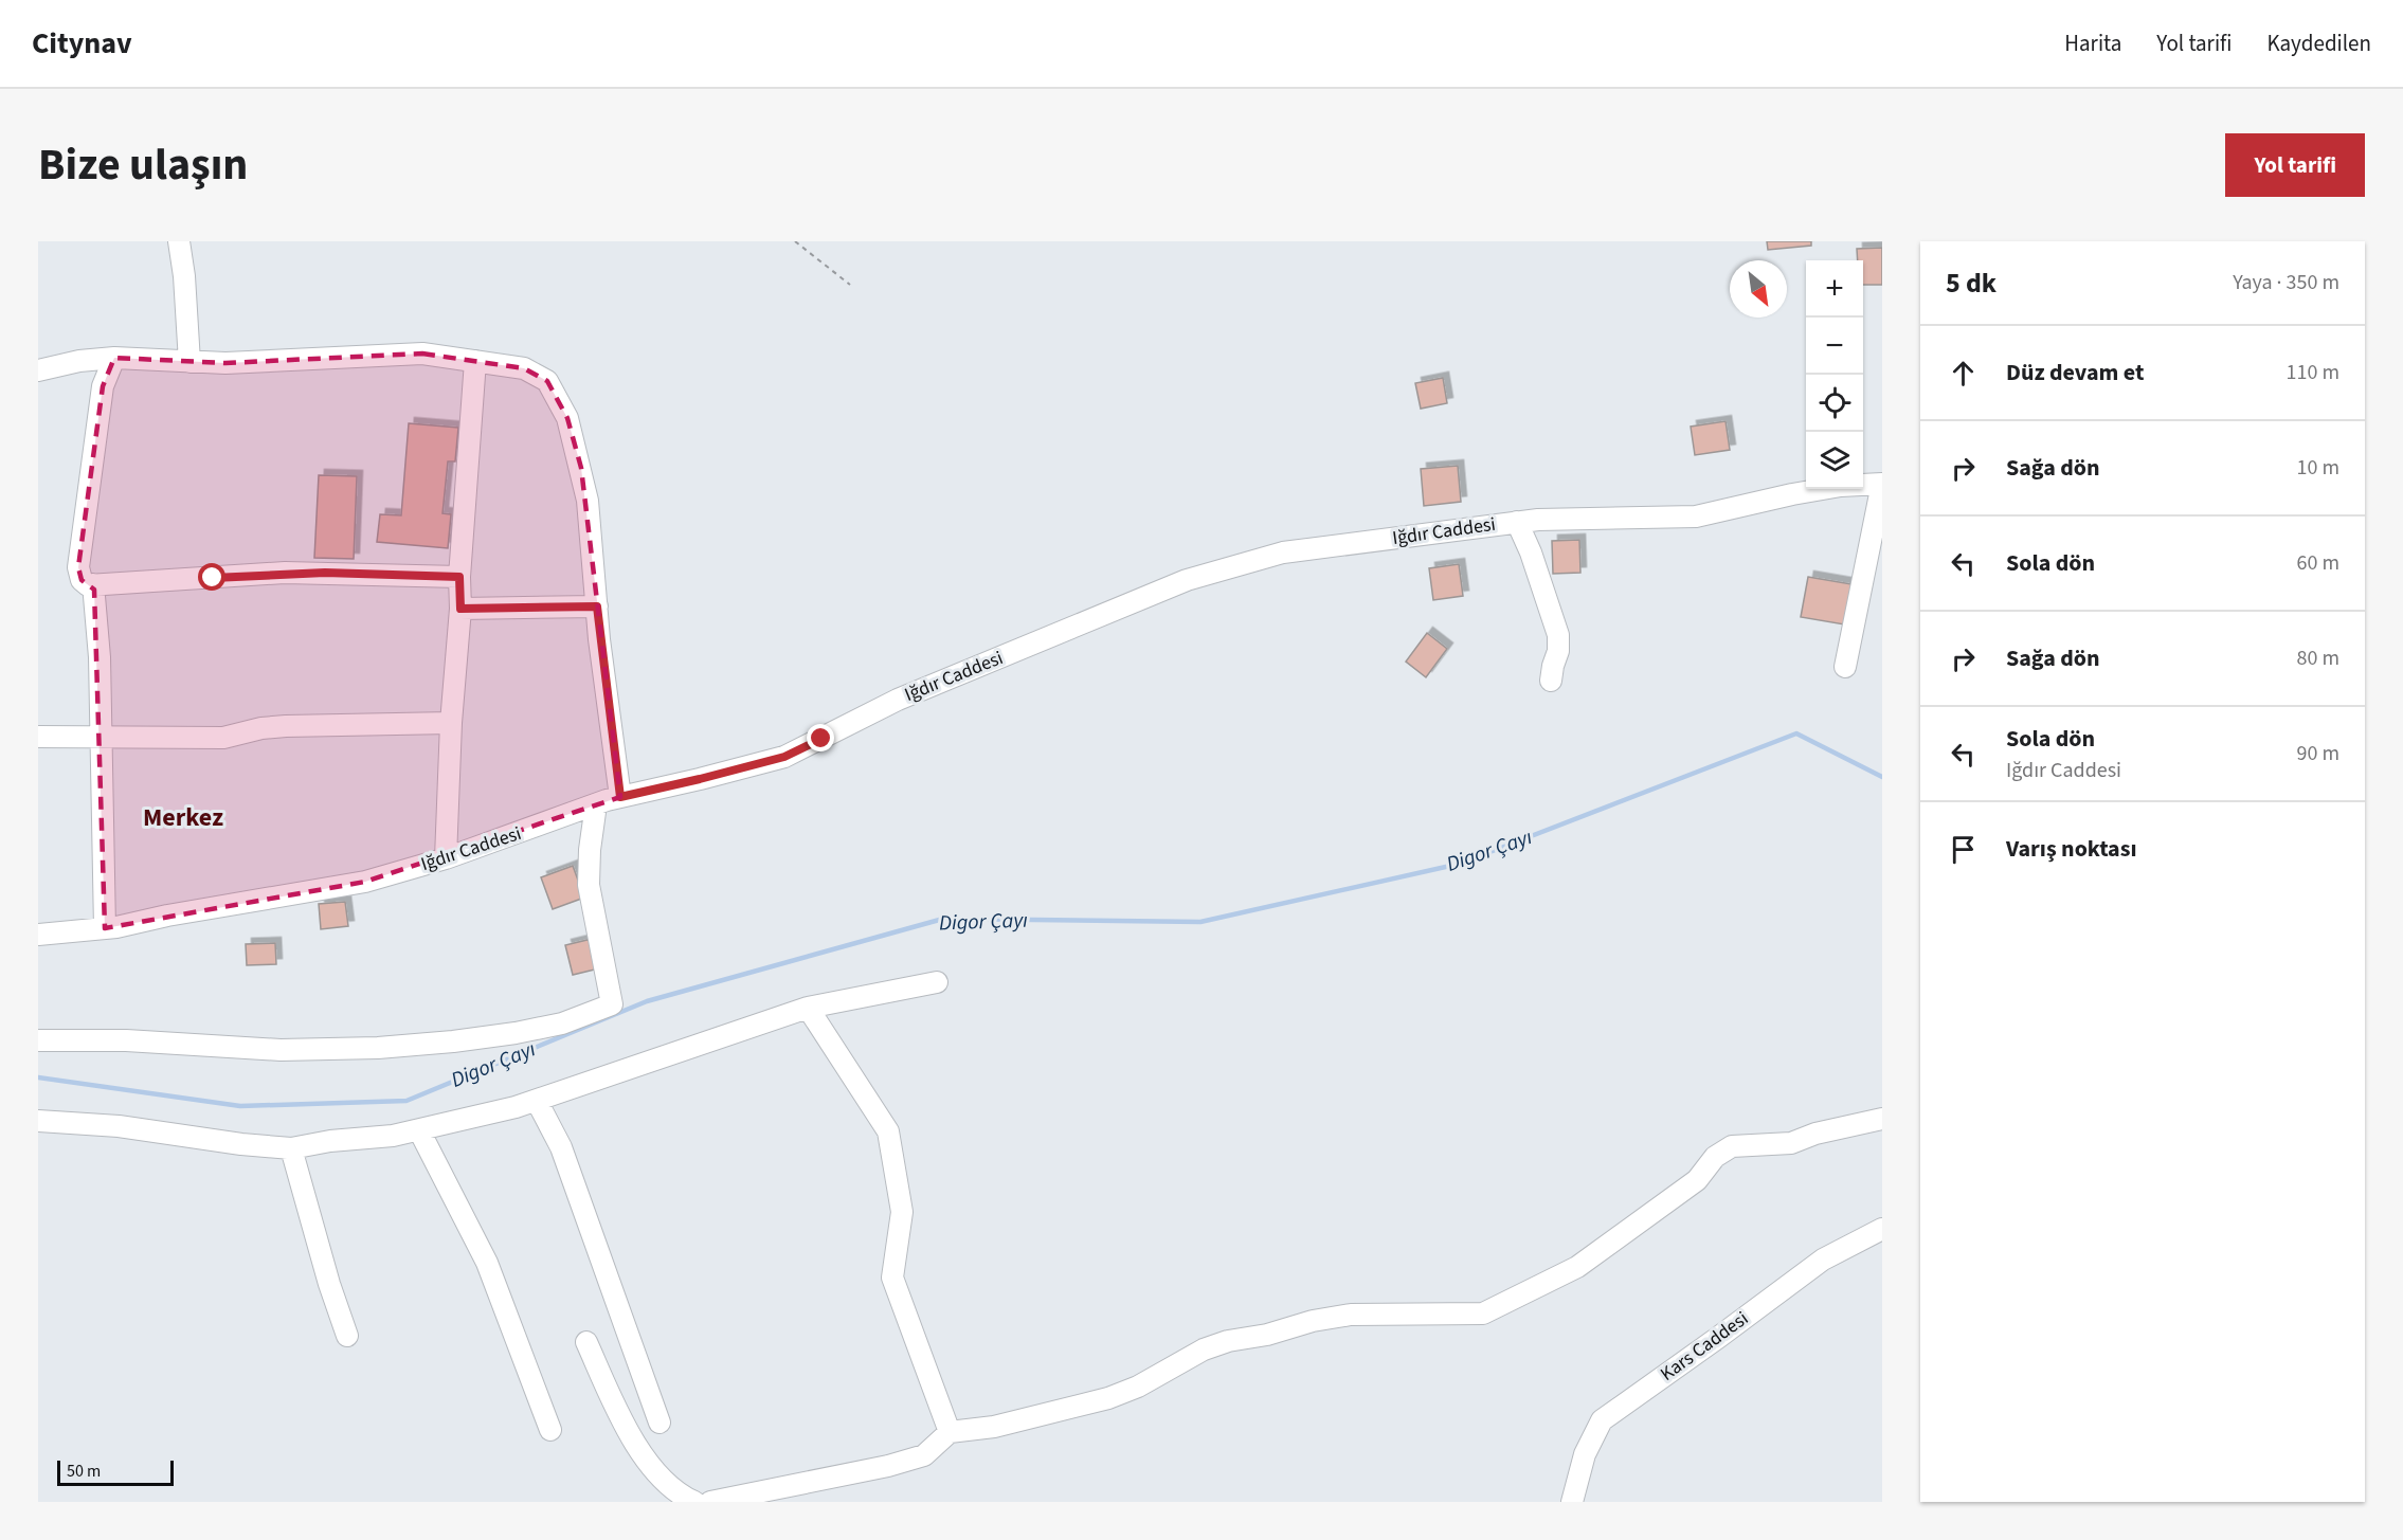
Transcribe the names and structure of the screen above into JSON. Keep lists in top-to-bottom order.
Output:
{
  "streets": {
    "street": ["Iğdır Caddesi", "Kars Caddesi"]
  },
  "districts": ["Merkez"],
  "water": ["Digor Çayı"],
  "scale_bar": "50 m",
  "north": "bottom right",
  "page": {
    "header": "Citynav",
    "nav": ["Harita", "Yol tarifi", "Kaydedilen"],
    "title": "Bize ulaşın",
    "buttons": "Yol tarifi",
    "heading": ["5 dk", "Yaya · 350 m"],
    "map_buttons": ["+", "−"],
    "list": [
      ["Düz devam et", "110 m"],
      ["Sağa dön", "10 m"],
      ["Sola dön", "60 m"],
      ["Sağa dön", "80 m"],
      ["Sola dön", "Iğdır Caddesi", "90 m"],
      "Varış noktası"
    ],
    "scale": "50 m"
  }
}
